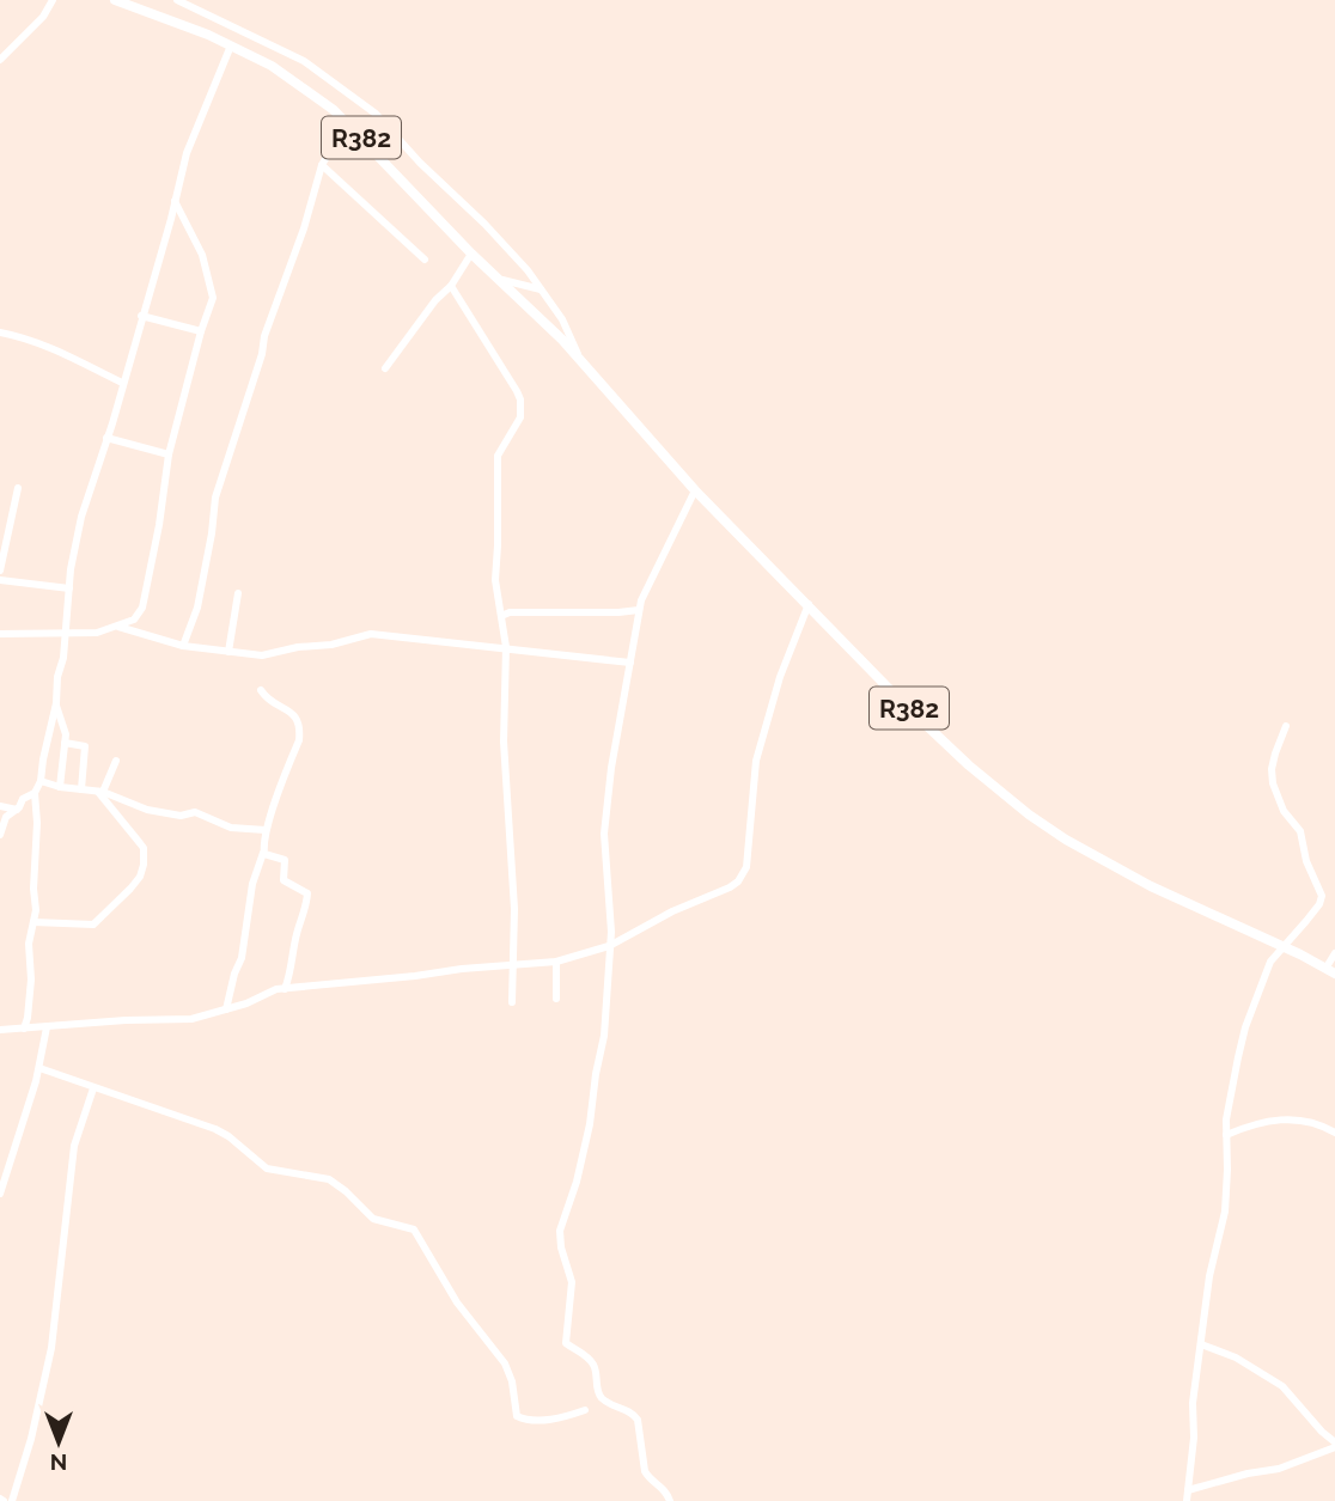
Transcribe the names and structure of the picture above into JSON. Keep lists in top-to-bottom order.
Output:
{
  "streets": {
    "main road": ["R382"]
  },
  "north": "bottom"
}
